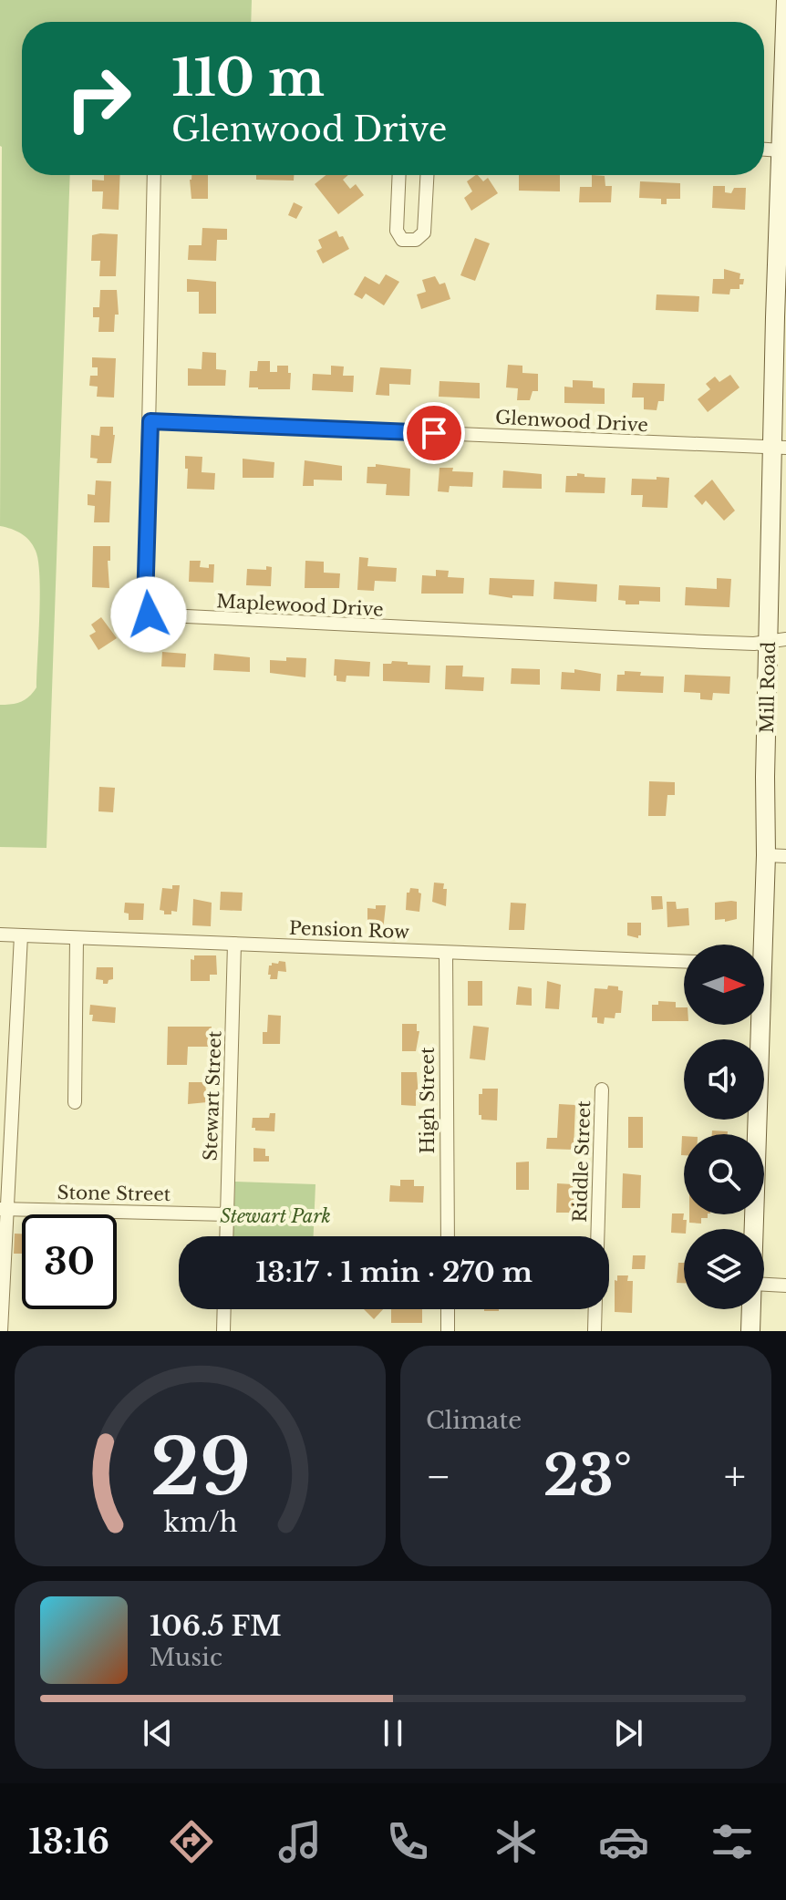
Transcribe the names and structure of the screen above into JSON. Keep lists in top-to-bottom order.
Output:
{
  "streets": {
    "street": [
      "Glenwood Drive",
      "Maplewood Drive",
      "Mill Road",
      "Pension Row",
      "Stewart Street",
      "High Street",
      "Riddle Street",
      "Stone Street"
    ]
  },
  "crossings": [
    ["Glenwood Drive", "Maplewood Drive"],
    ["Glenwood Drive", "Mill Road"],
    ["Maplewood Drive", "Mill Road"],
    ["Pension Row", "Stewart Street"],
    ["Pension Row", "High Street"],
    ["Stewart Street", "Stone Street"]
  ],
  "parks": ["Stewart Park"],
  "north": "right",
  "page": {
    "turn": ["110 m", "Glenwood Drive"],
    "limit": "30",
    "trip": "13:17 · 1 min · 270 m",
    "tile": "Climate",
    "heat": ["−", "23°", "+"],
    "song": ["106.5 FM", "Music"],
    "tabs": "13:16",
    "gauge": ["29", "km/h"]
  }
}
